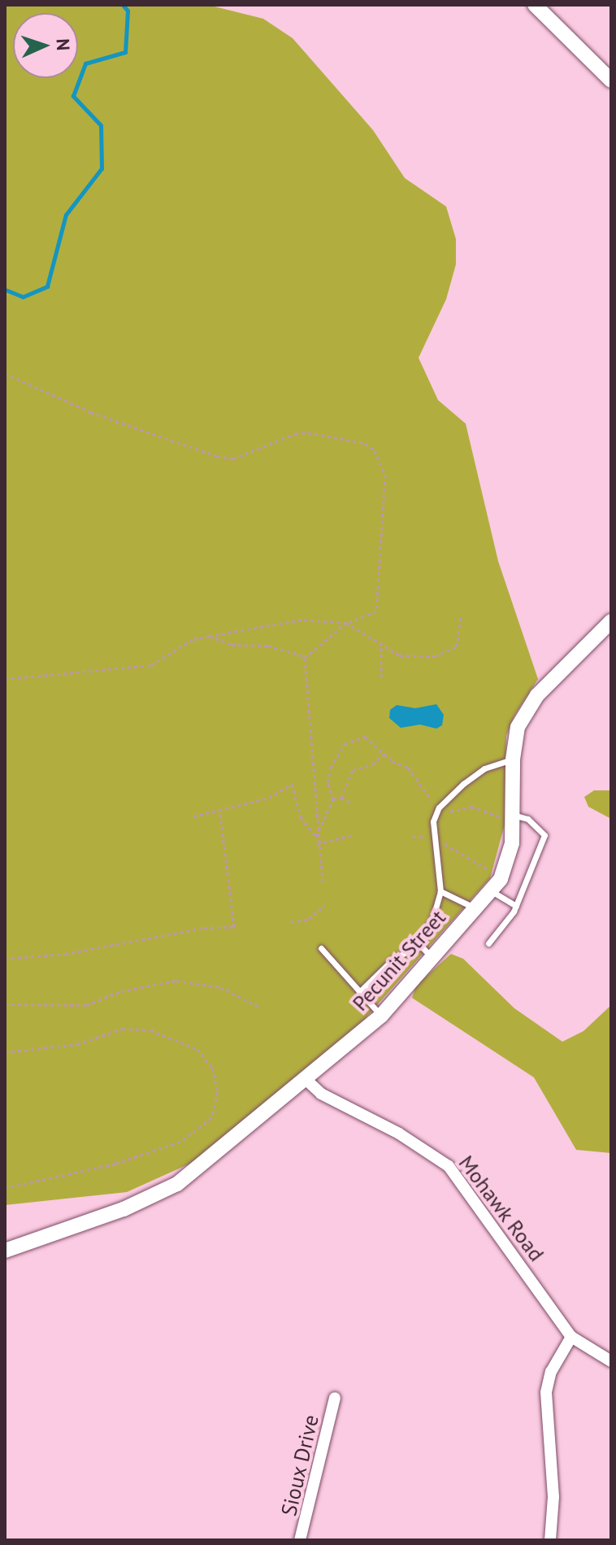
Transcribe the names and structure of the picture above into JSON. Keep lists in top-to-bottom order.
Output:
{
  "streets": {
    "street": ["Pecunit Street", "Mohawk Road", "Sioux Drive"]
  },
  "crossings": [
    ["Pecunit Street", "Mohawk Road"]
  ],
  "north": "right"
}
